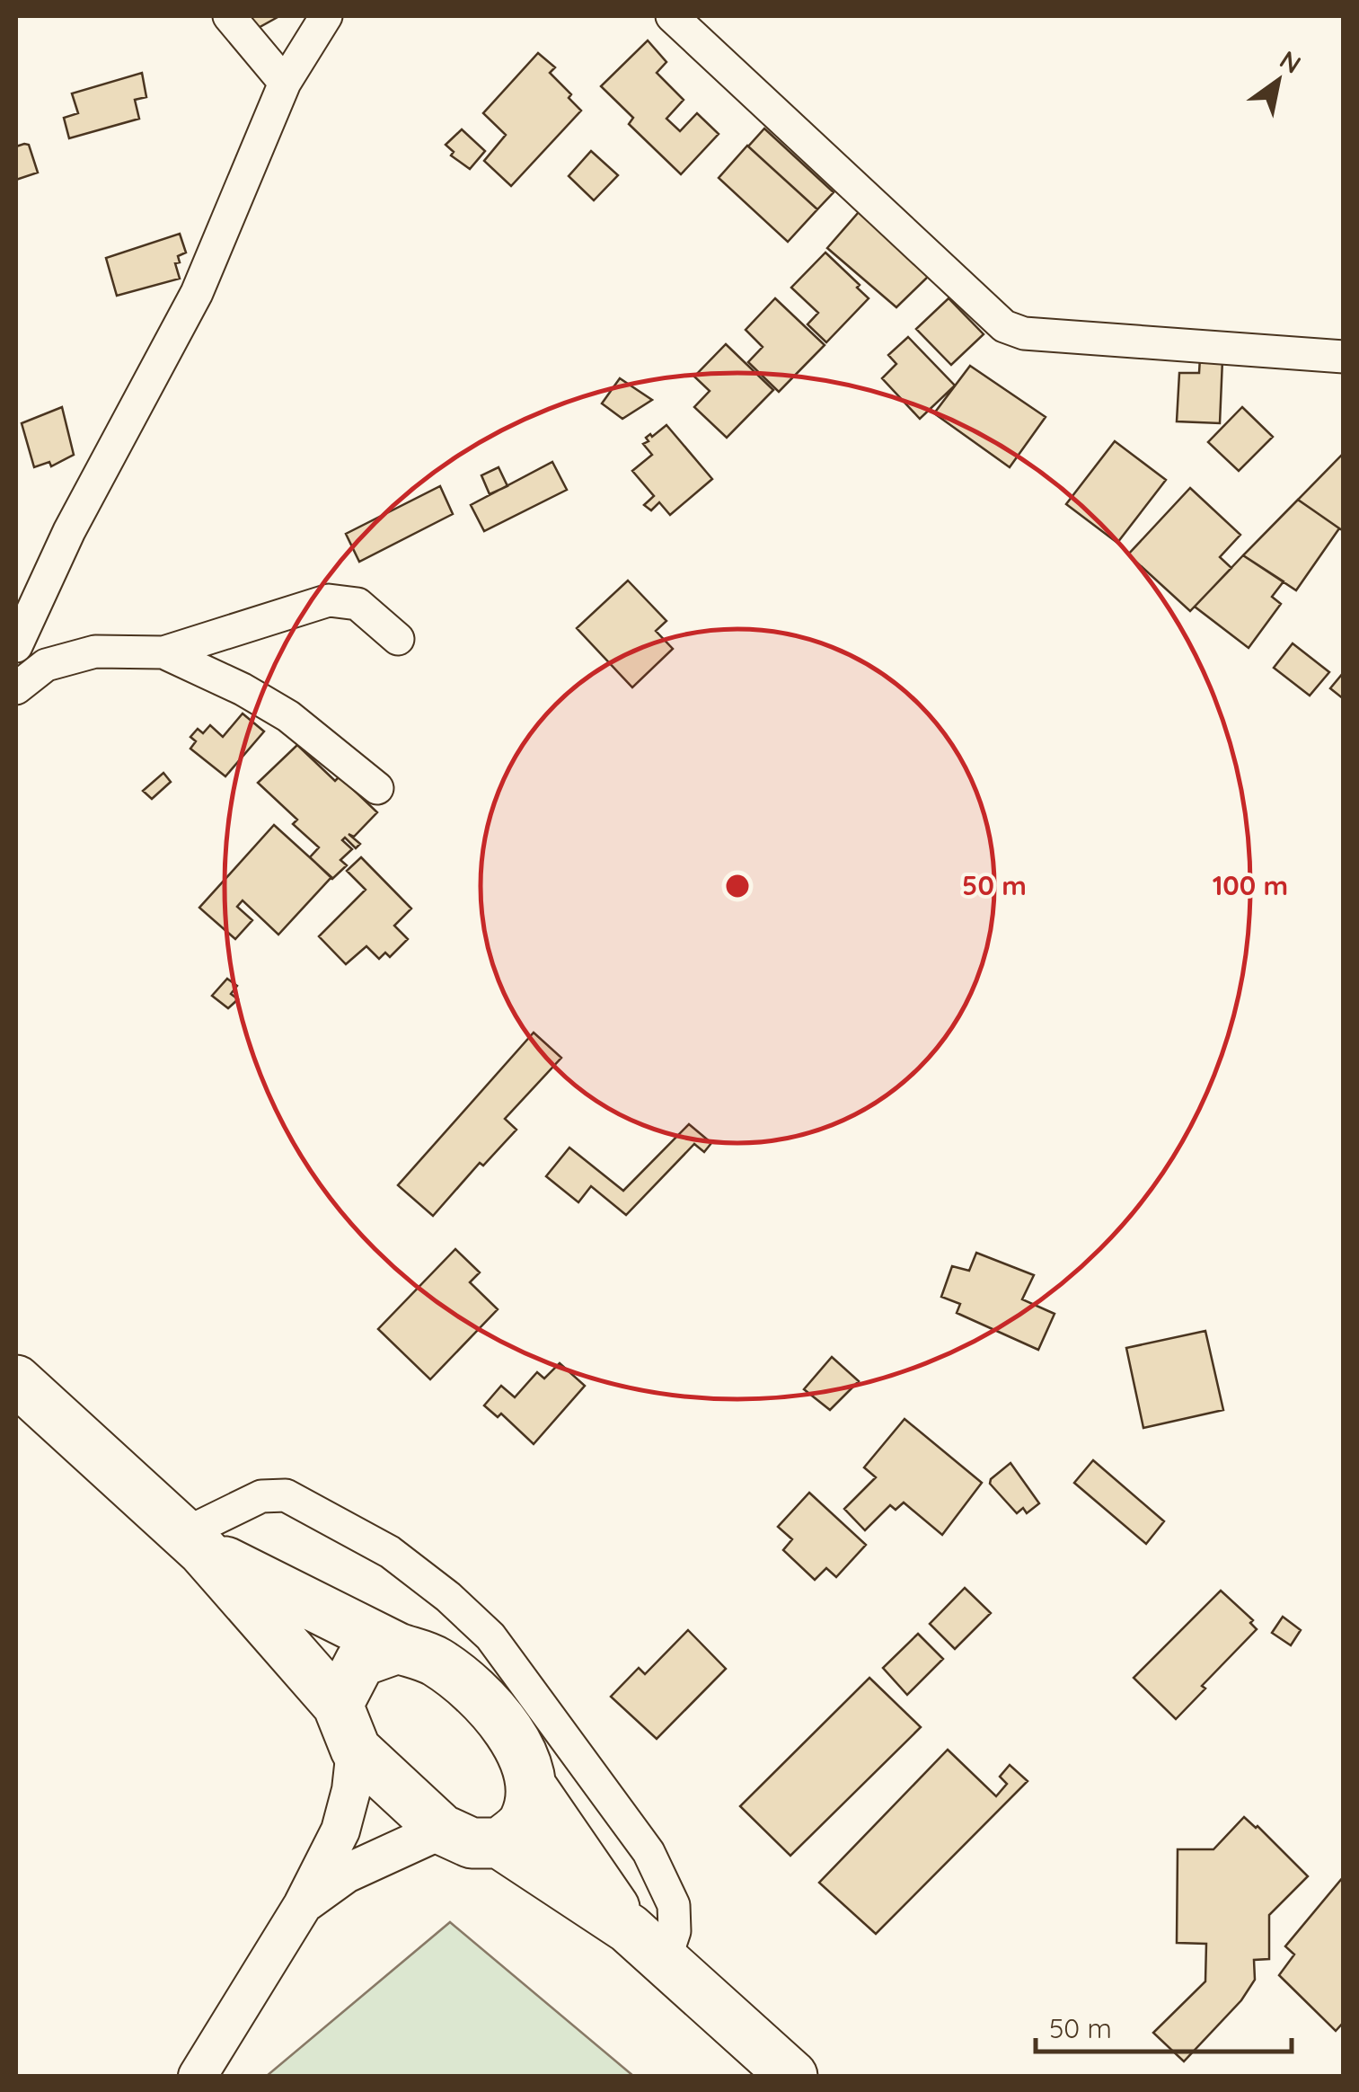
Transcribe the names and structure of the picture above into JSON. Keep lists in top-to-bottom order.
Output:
{
  "scale_bar": "50 m",
  "north": "top right",
  "rings": ["50 m", "100 m"]
}
